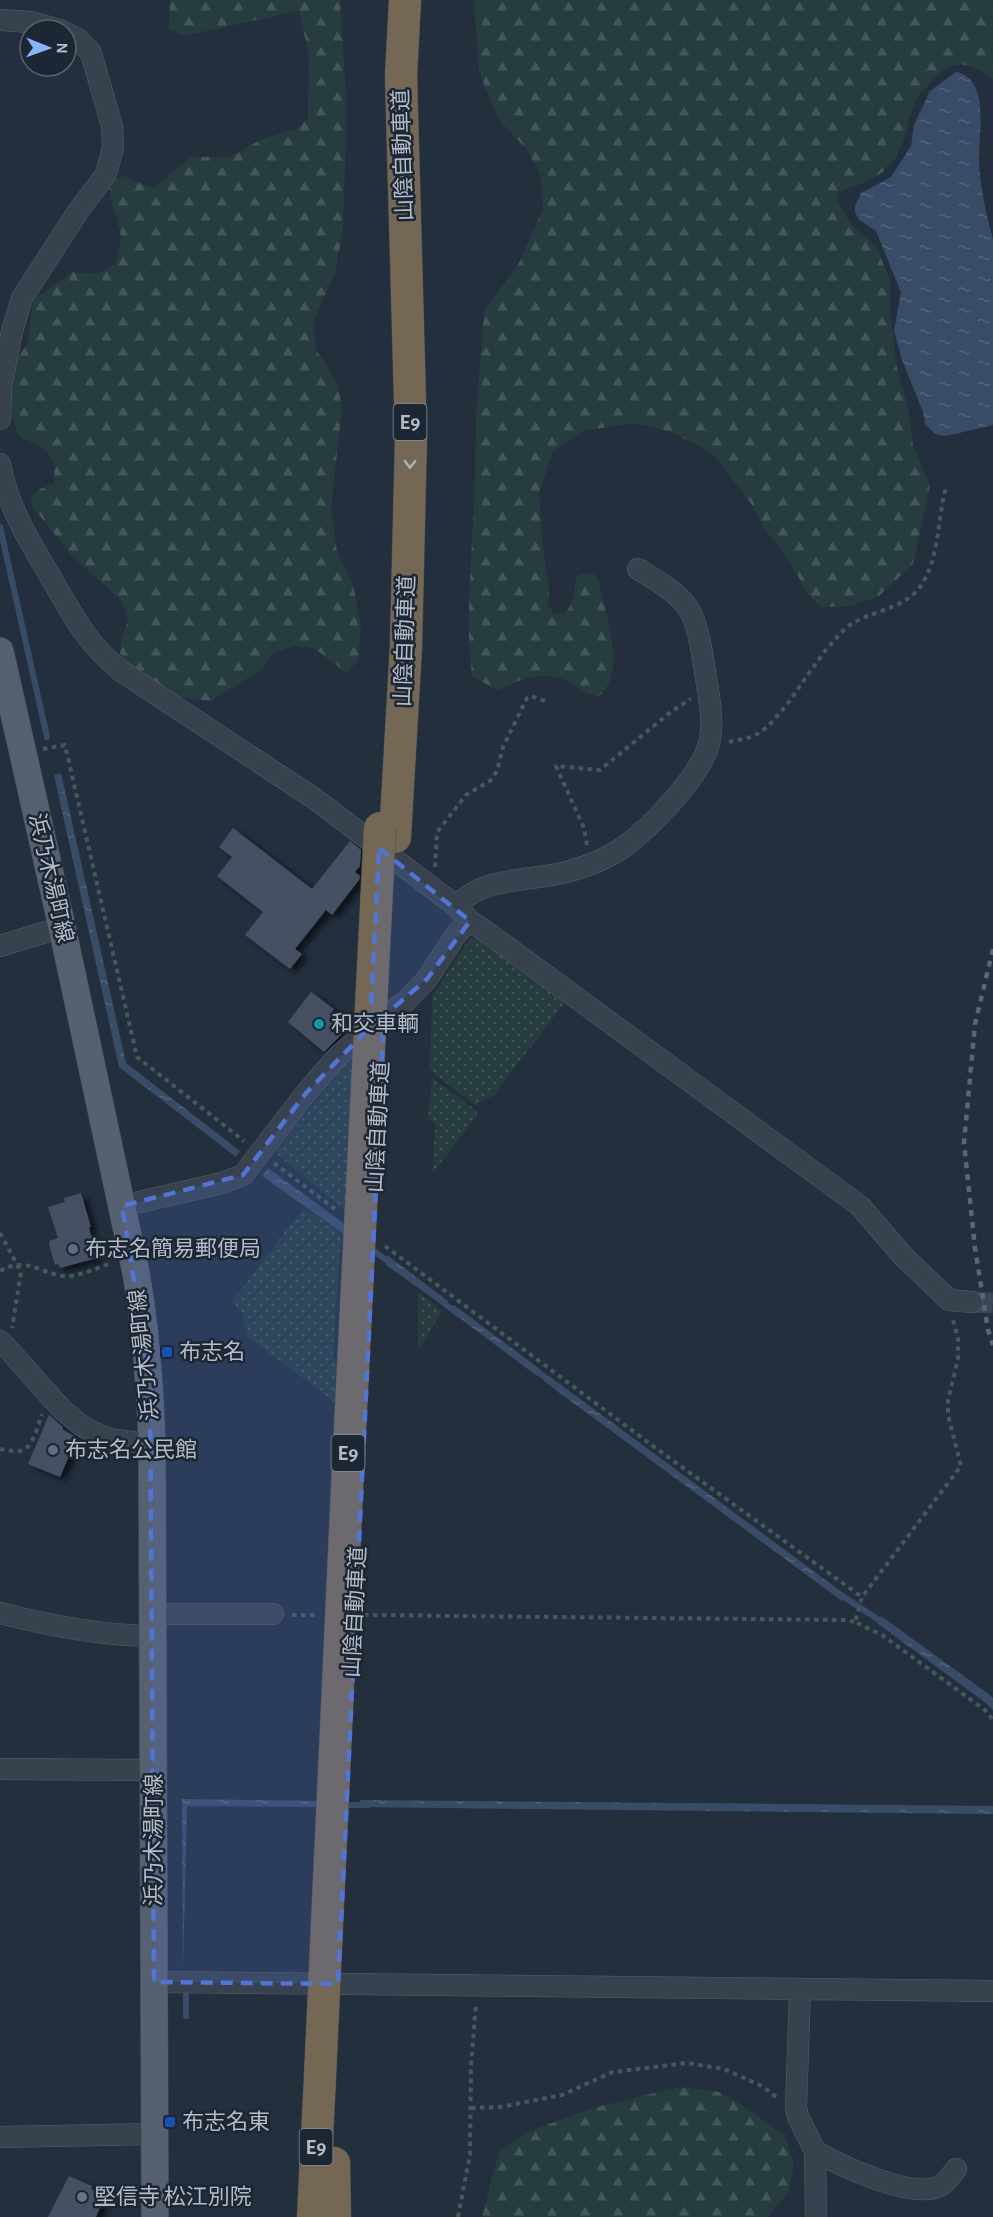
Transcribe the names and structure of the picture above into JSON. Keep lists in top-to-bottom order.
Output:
{
  "streets": {
    "highway": ["山陰自動車道", "E9"],
    "main road": ["浜乃木湯町線"]
  },
  "places": {
    "other": [
      "和交車輌",
      "布志名簡易郵便局",
      "布志名公民館",
      "堅信寺 松江別院"
    ],
    "transit": ["布志名", "布志名東"]
  },
  "north": "right"
}
